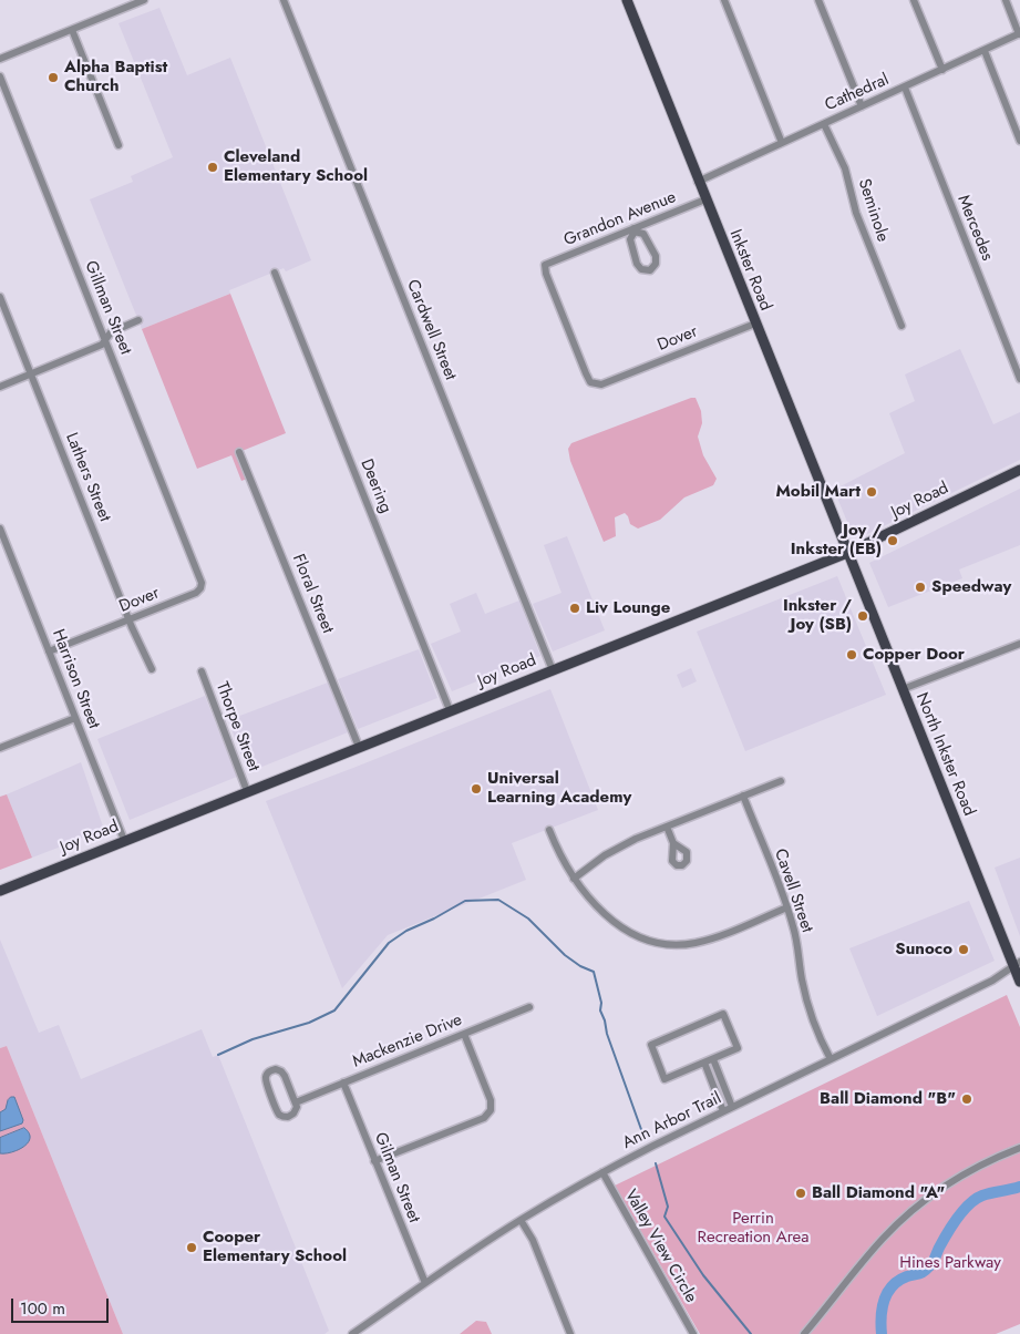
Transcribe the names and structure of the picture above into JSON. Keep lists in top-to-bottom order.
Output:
{
  "streets": {
    "main road": ["Inkster Road", "Joy Road", "North Inkster Road"],
    "street": [
      "Cathedral",
      "Seminole",
      "Grandon Avenue",
      "Mercedes",
      "Gillman Street",
      "Cardwell Street",
      "Dover",
      "Lathers Street",
      "Deering",
      "Floral Street",
      "Harrison Street",
      "Thorpe Street",
      "Cavell Street",
      "Mackenzie Drive",
      "Ann Arbor Trail",
      "Gilman Street",
      "Valley View Circle"
    ]
  },
  "crossings": [
    ["Cathedral", "Seminole"],
    ["Cathedral", "Mercedes"],
    ["Cathedral", "Inkster Road"],
    ["Grandon Avenue", "Inkster Road"],
    ["Grandon Avenue", "Dover"],
    ["Inkster Road", "Dover"],
    ["Inkster Road", "Joy Road"],
    ["Inkster Road", "North Inkster Road"],
    ["Gillman Street", "Dover"],
    ["Cardwell Street", "Joy Road"],
    ["Dover", "Lathers Street"],
    ["Dover", "Harrison Street"],
    ["Deering", "Joy Road"],
    ["Joy Road", "Floral Street"],
    ["Joy Road", "Harrison Street"],
    ["Joy Road", "Thorpe Street"],
    ["Joy Road", "North Inkster Road"],
    ["North Inkster Road", "Ann Arbor Trail"],
    ["Cavell Street", "Ann Arbor Trail"],
    ["Mackenzie Drive", "Gilman Street"],
    ["Ann Arbor Trail", "Gilman Street"],
    ["Ann Arbor Trail", "Valley View Circle"]
  ],
  "parks": ["Perrin Recreation Area", "Hines Parkway"],
  "places": [
    "Alpha Baptist Church",
    "Cleveland Elementary School",
    "Mobil Mart",
    "Joy / Inkster (EB)",
    "Speedway",
    "Liv Lounge",
    "Inkster / Joy (SB)",
    "Copper Door",
    "Universal Learning Academy",
    "Sunoco",
    "Ball Diamond \"B\"",
    "Ball Diamond \"A\"",
    "Cooper Elementary School"
  ],
  "scale_bar": "100 m"
}
